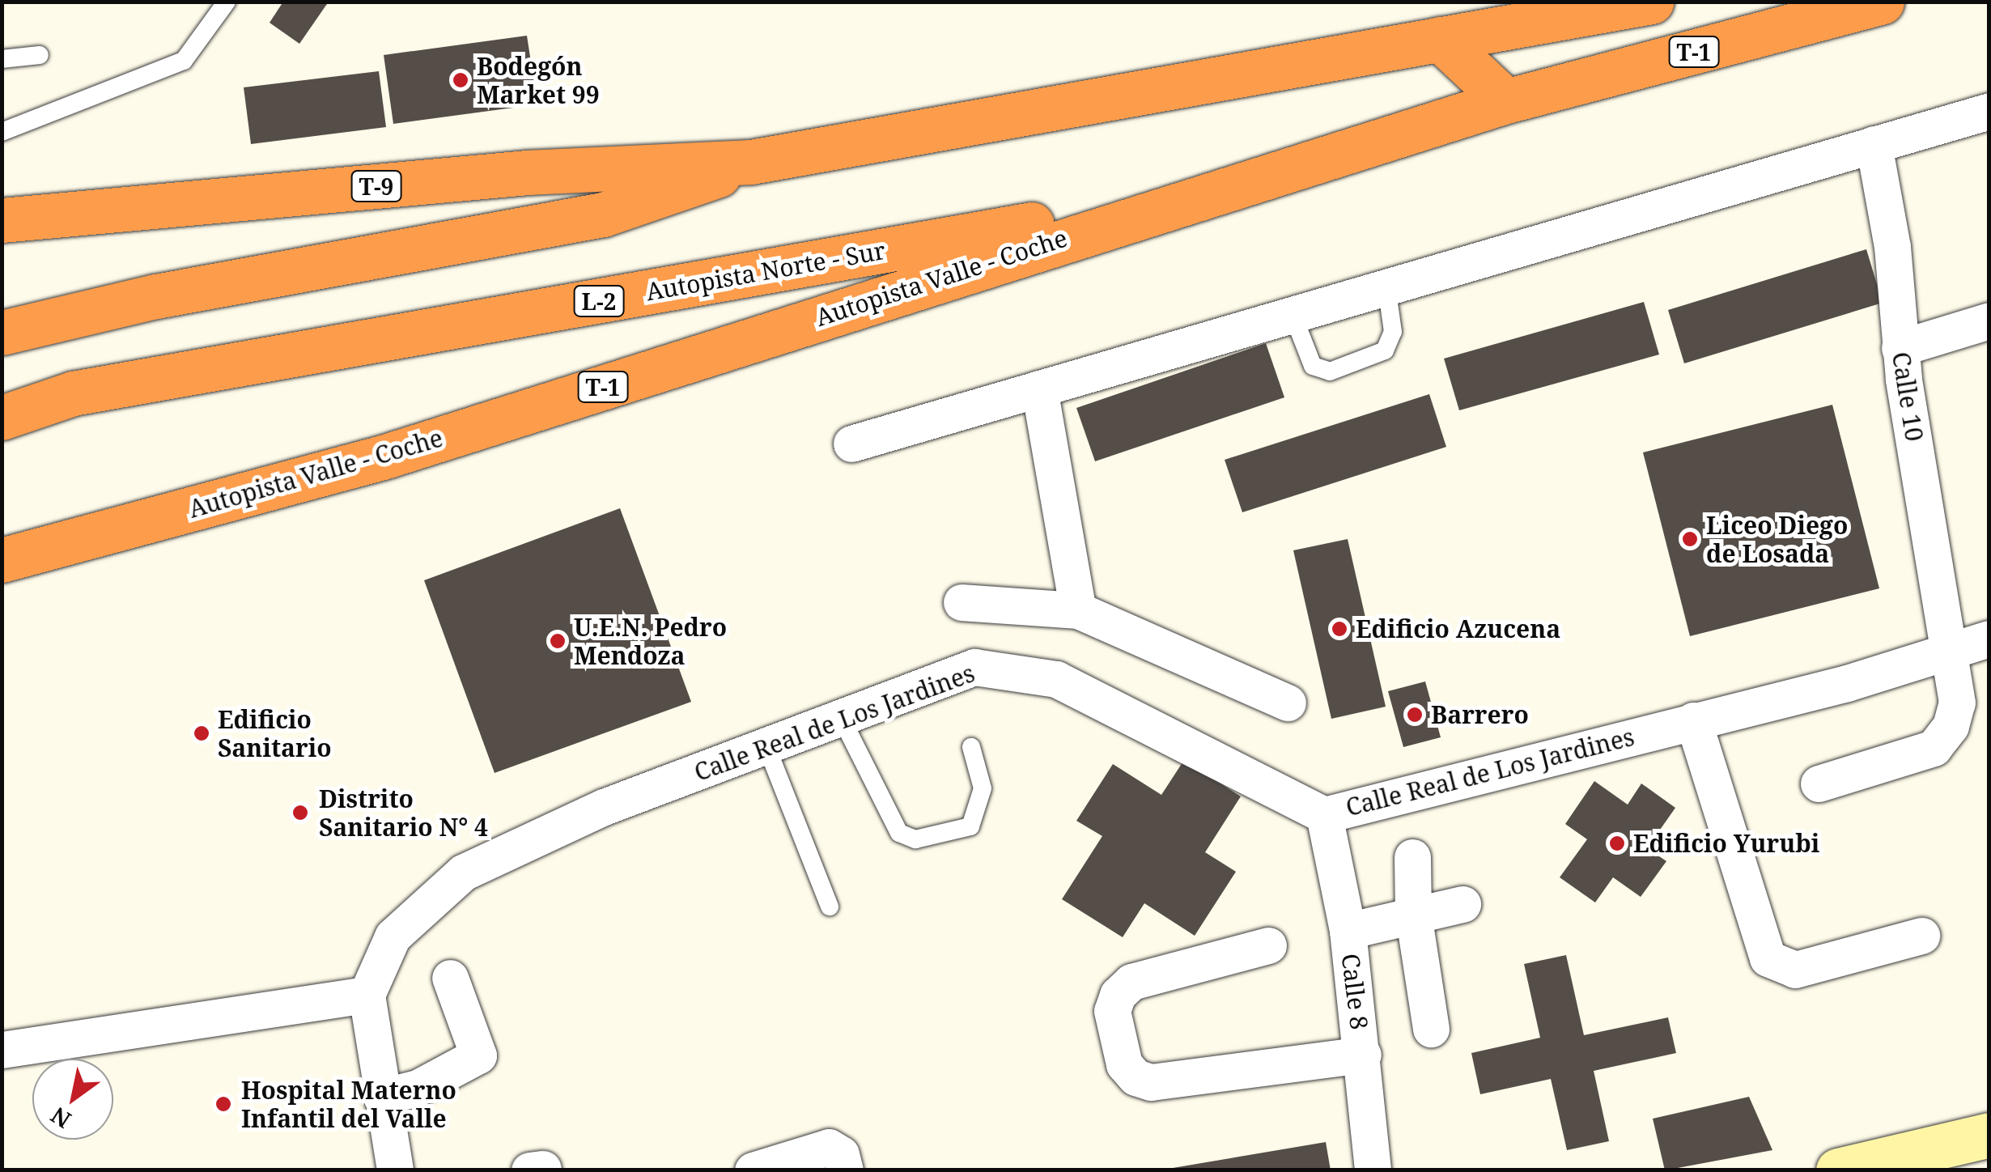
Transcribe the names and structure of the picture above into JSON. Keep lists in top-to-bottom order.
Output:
{
  "streets": {
    "highway": [
      "T-1",
      "T-9",
      "Autopista Norte - Sur",
      "Autopista Valle - Coche",
      "L-2"
    ],
    "street": ["Calle 10", "Calle Real de Los Jardines", "Calle 8"]
  },
  "crossings": [
    ["T-1", "T-9"],
    ["Autopista Norte - Sur", "Autopista Valle - Coche"],
    ["Calle 10", "Calle Real de Los Jardines"],
    ["Calle Real de Los Jardines", "Calle 8"]
  ],
  "places": [
    "Bodegón Market 99",
    "Liceo Diego de Losada",
    "Edificio Azucena",
    "U.E.N. Pedro Mendoza",
    "Barrero",
    "Edificio Sanitario",
    "Distrito Sanitario N° 4",
    "Edificio Yurubi",
    "Hospital Materno Infantil del Valle"
  ],
  "north": "bottom left"
}
